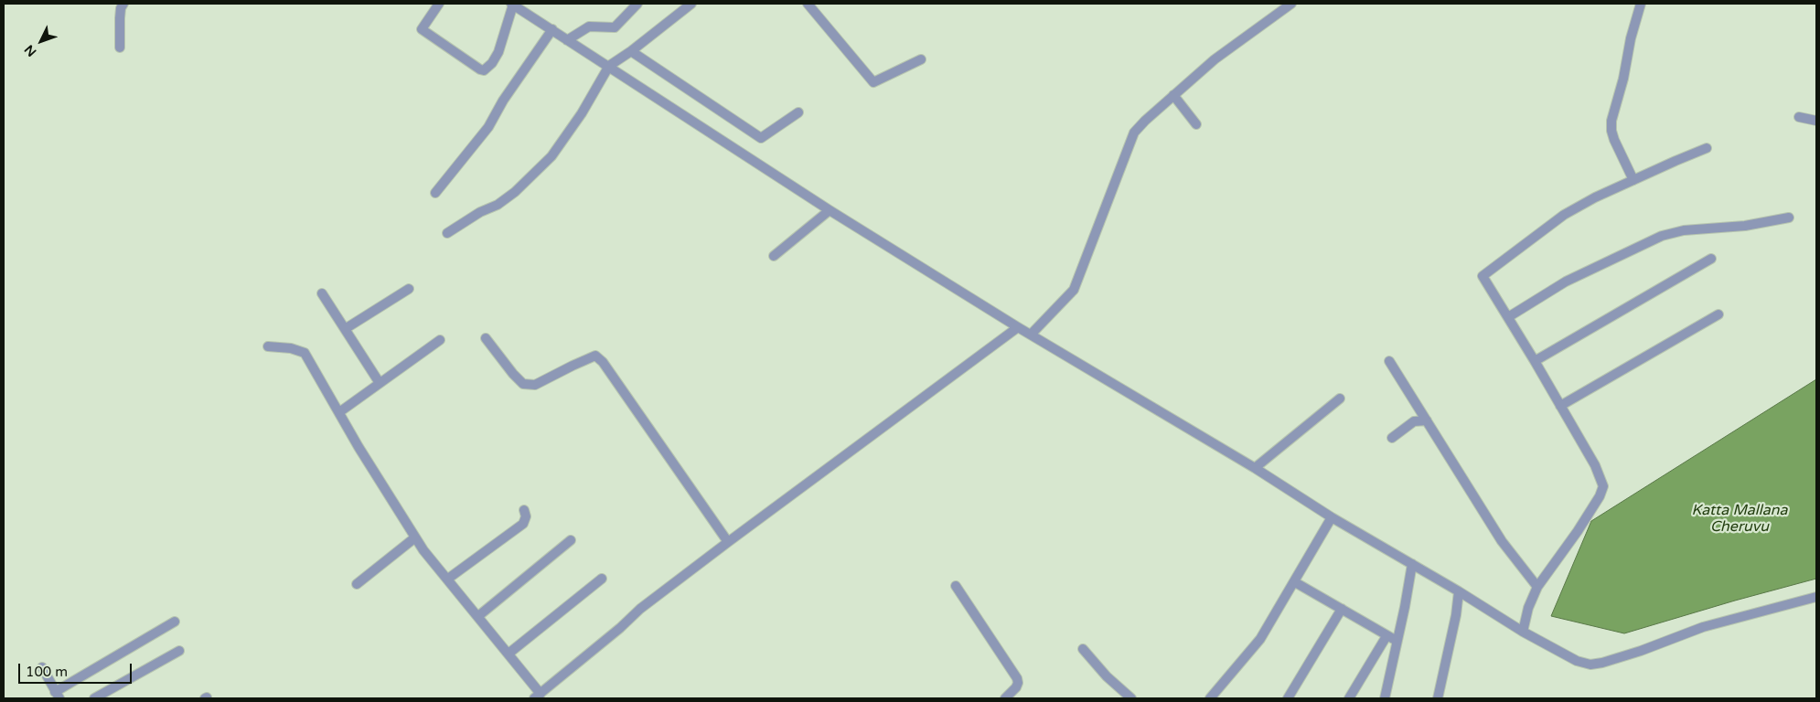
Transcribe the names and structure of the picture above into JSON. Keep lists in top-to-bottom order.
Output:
{
  "water": ["Katta Mallana Cheruvu"],
  "scale_bar": "100 m",
  "north": "bottom left"
}
